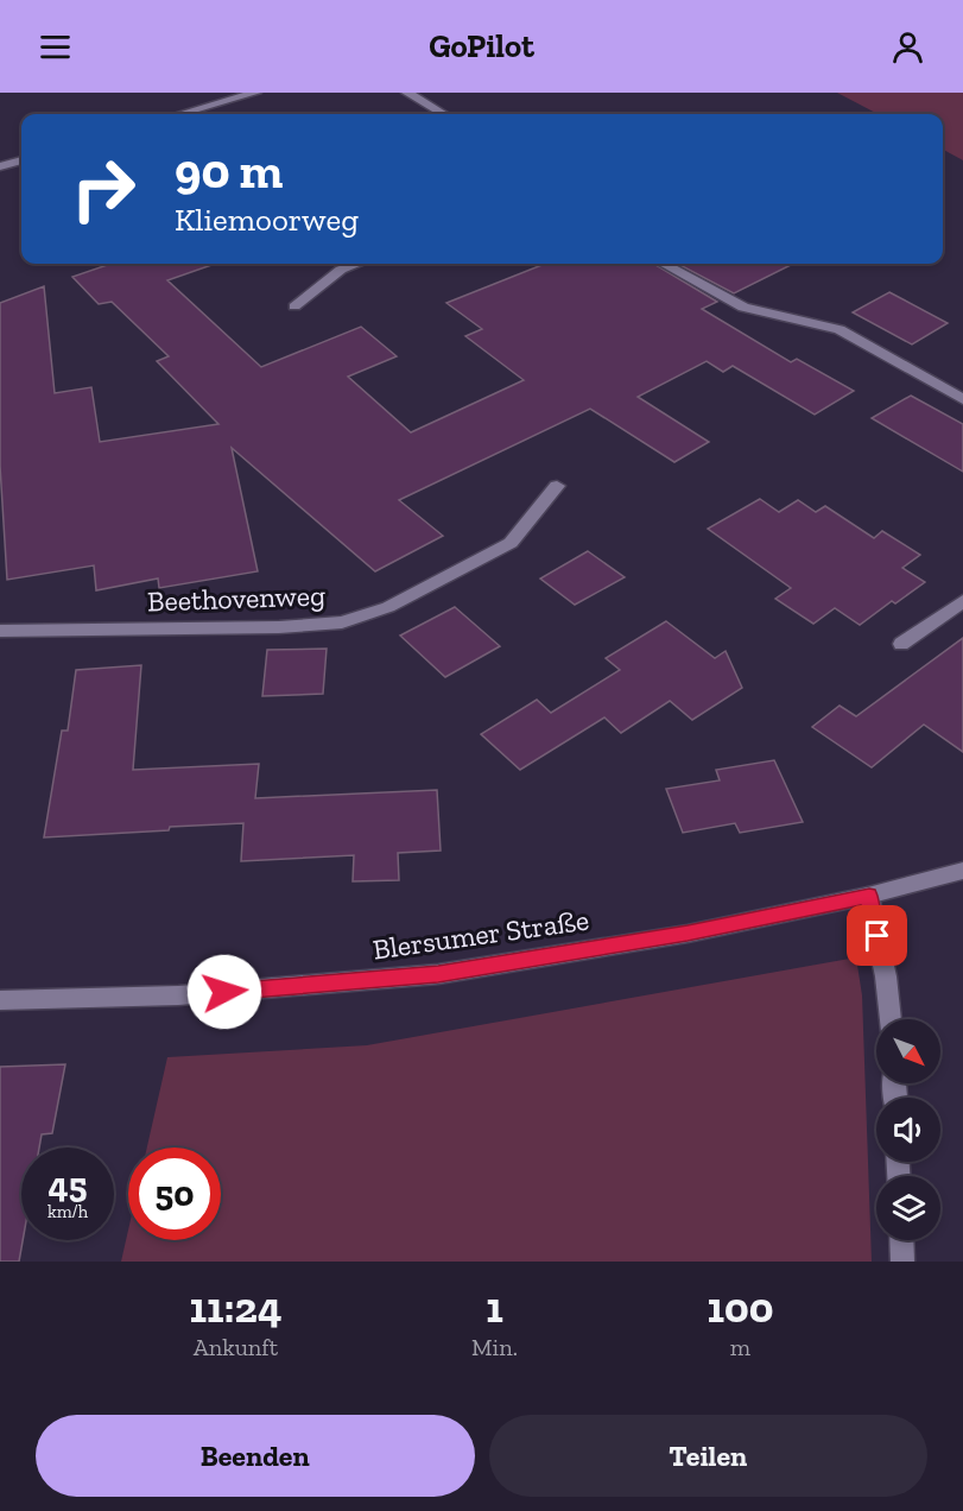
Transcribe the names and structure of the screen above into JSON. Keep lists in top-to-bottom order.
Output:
{
  "streets": {
    "street": ["Beethovenweg", "Blersumer Straße"]
  },
  "north": "bottom right",
  "page": {
    "header": "GoPilot",
    "turn": ["90 m", "Kliemoorweg"],
    "speed": "45 km/h",
    "limit": "50",
    "eta": [
      "11:24",
      "Ankunft",
      "1",
      "Min.",
      "100",
      "m"
    ],
    "buttons": ["Beenden", "Teilen"]
  }
}
